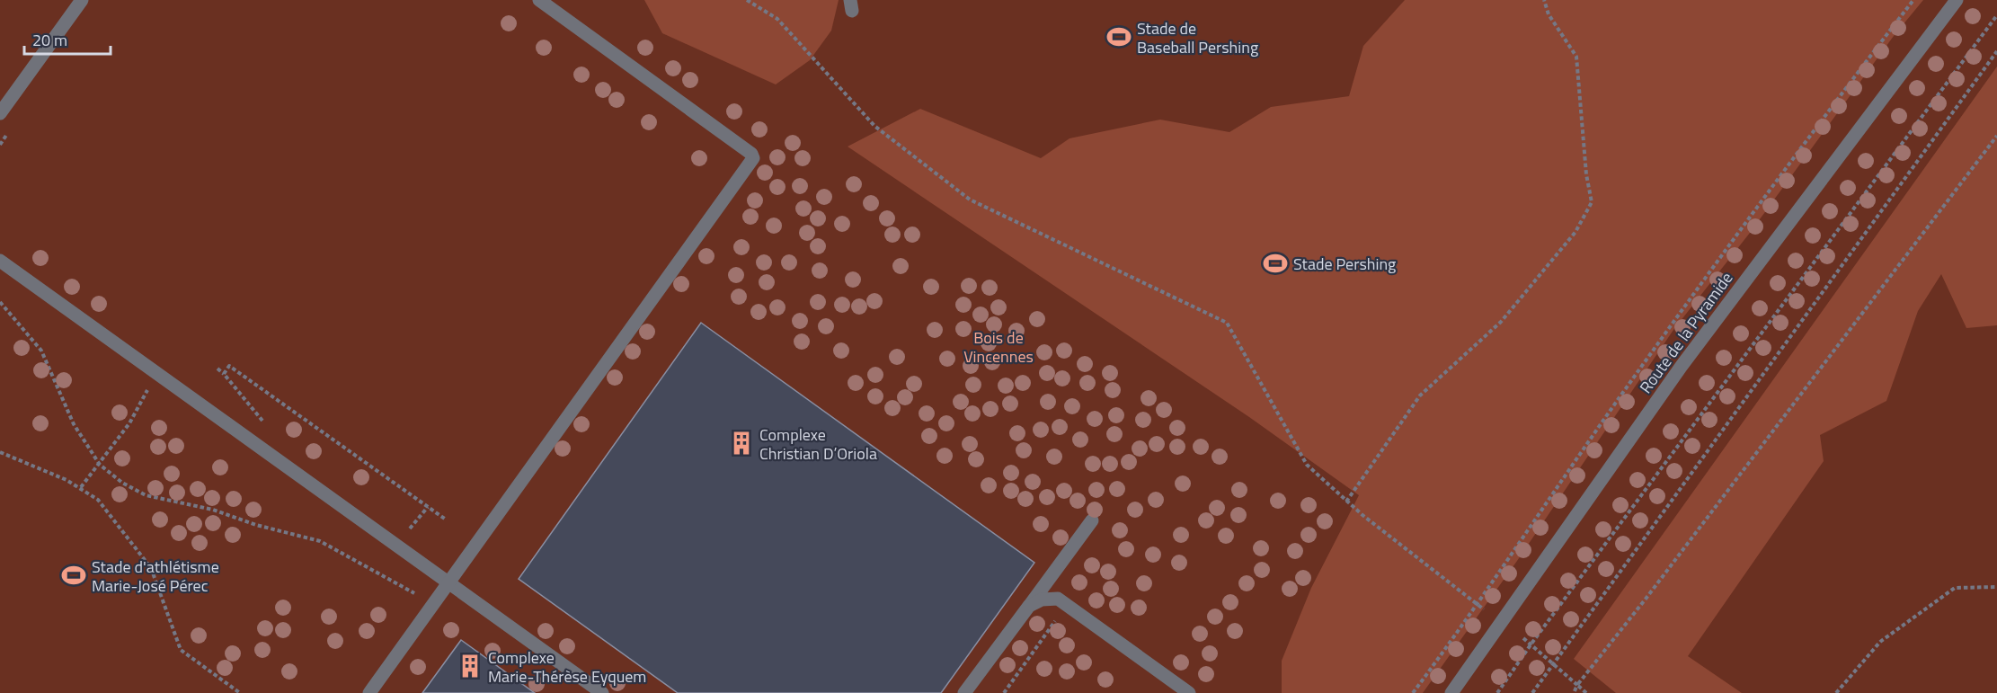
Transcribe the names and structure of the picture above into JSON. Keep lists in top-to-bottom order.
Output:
{
  "streets": {
    "street": ["Route de la Pyramide"]
  },
  "parks": ["Bois de Vincennes"],
  "places": {
    "sports": ["Stade de Baseball Pershing", "Stade Pershing", "Stade d'athlétisme Marie-José Pérec"],
    "building": ["Complexe Christian D’Oriola", "Complexe Marie-Thérèse Eyquem"]
  },
  "scale_bar": "20 m"
}
